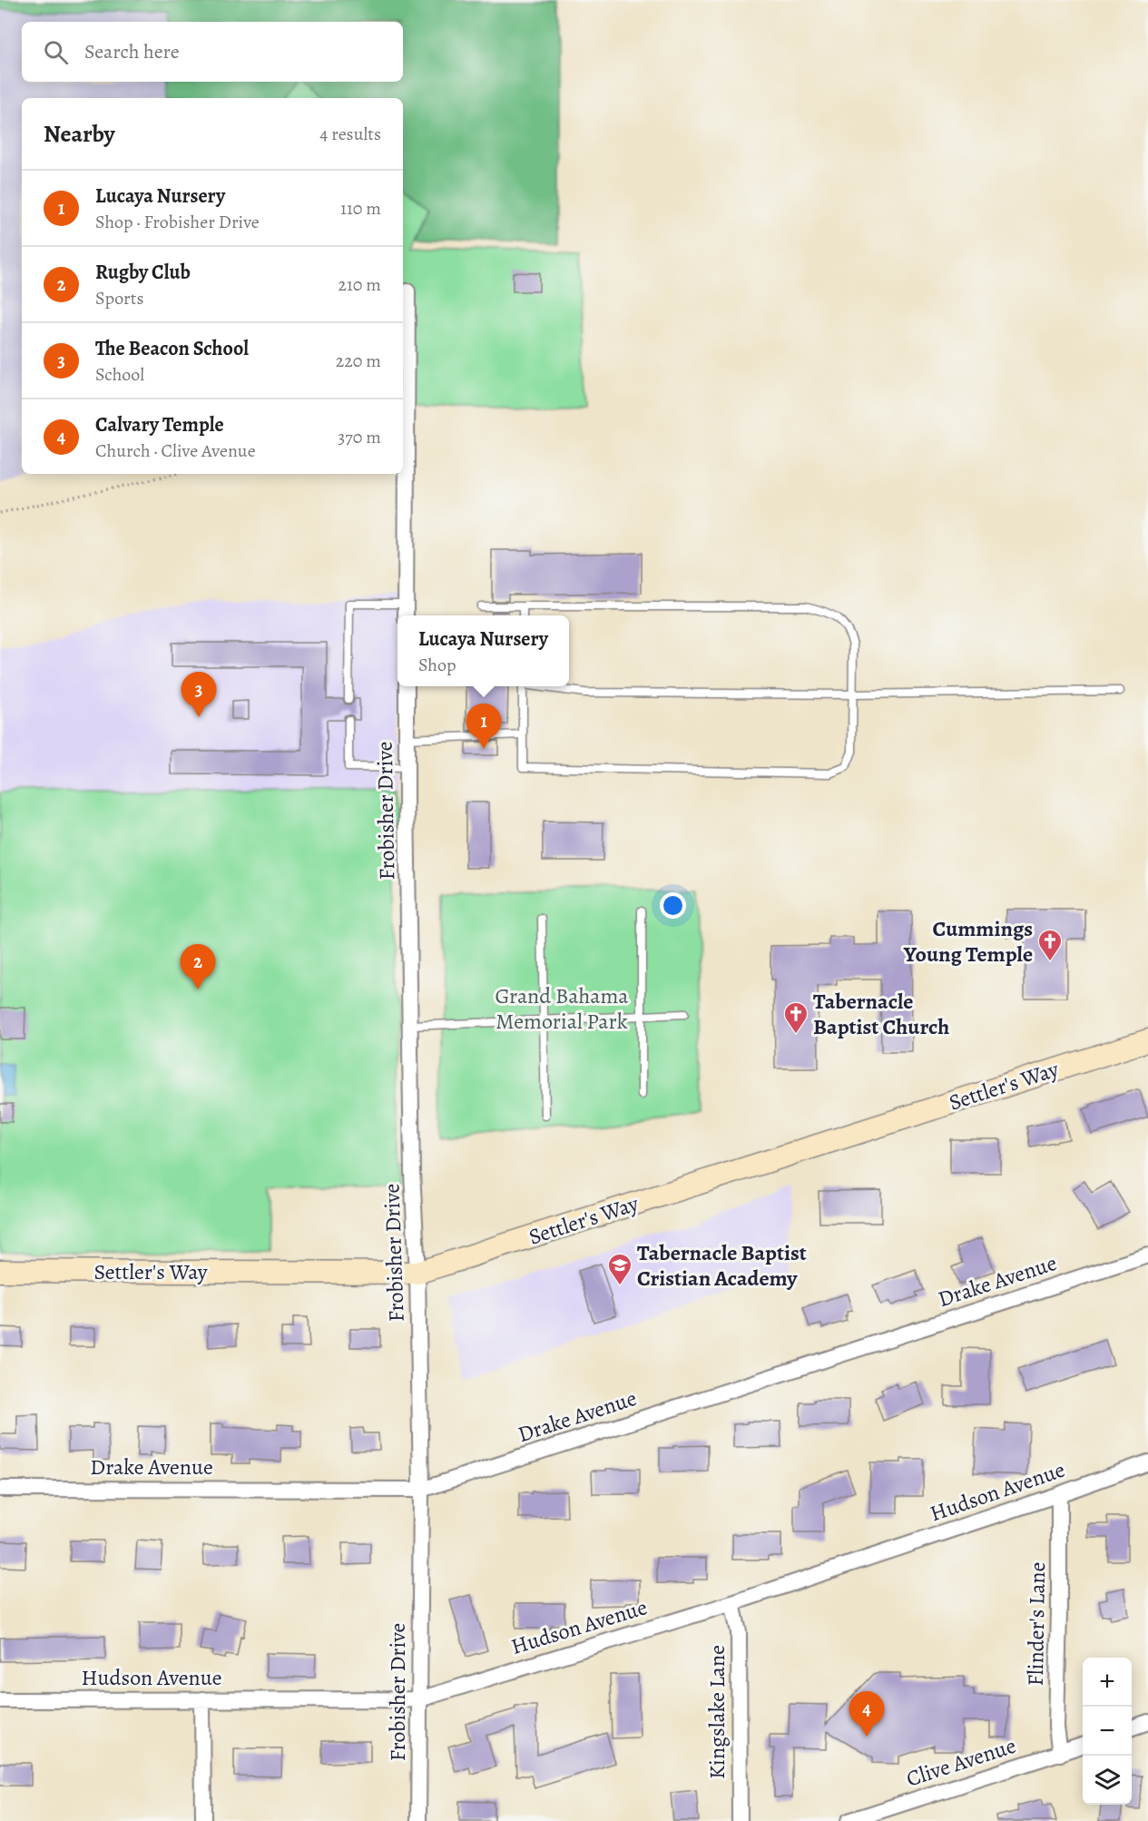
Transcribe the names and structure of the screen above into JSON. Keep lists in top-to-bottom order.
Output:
{
  "streets": {
    "main road": ["Settler's Way"],
    "street": [
      "Frobisher Drive",
      "Drake Avenue",
      "Hudson Avenue",
      "Flinder's Lane",
      "Kingslake Lane",
      "Clive Avenue"
    ]
  },
  "crossings": [
    ["Frobisher Drive", "Settler's Way"],
    ["Frobisher Drive", "Drake Avenue"],
    ["Frobisher Drive", "Hudson Avenue"],
    ["Hudson Avenue", "Flinder's Lane"],
    ["Hudson Avenue", "Kingslake Lane"],
    ["Flinder's Lane", "Clive Avenue"]
  ],
  "parks": ["Grand Bahama Memorial Park"],
  "places": {
    "church": ["Cummings Young Temple", "Tabernacle Baptist Church"],
    "school or university": ["Tabernacle Baptist Cristian Academy"]
  },
  "page": {
    "search": "Search here",
    "heading": ["Nearby", "4 results"],
    "list": [
      {
        "mark": "1",
        "name": "Lucaya Nursery",
        "note": "Shop · Frobisher Drive",
        "value": "110 m"
      },
      {
        "mark": "2",
        "name": "Rugby Club",
        "note": "Sports",
        "value": "210 m"
      },
      {
        "mark": "3",
        "name": "The Beacon School",
        "note": "School",
        "value": "220 m"
      },
      {
        "mark": "4",
        "name": "Calvary Temple",
        "note": "Church · Clive Avenue",
        "value": "370 m"
      }
    ],
    "popup": ["Lucaya Nursery", "Shop"],
    "pins": [
      "3",
      "1",
      "2",
      "4"
    ],
    "map_buttons": ["+", "−"]
  }
}
